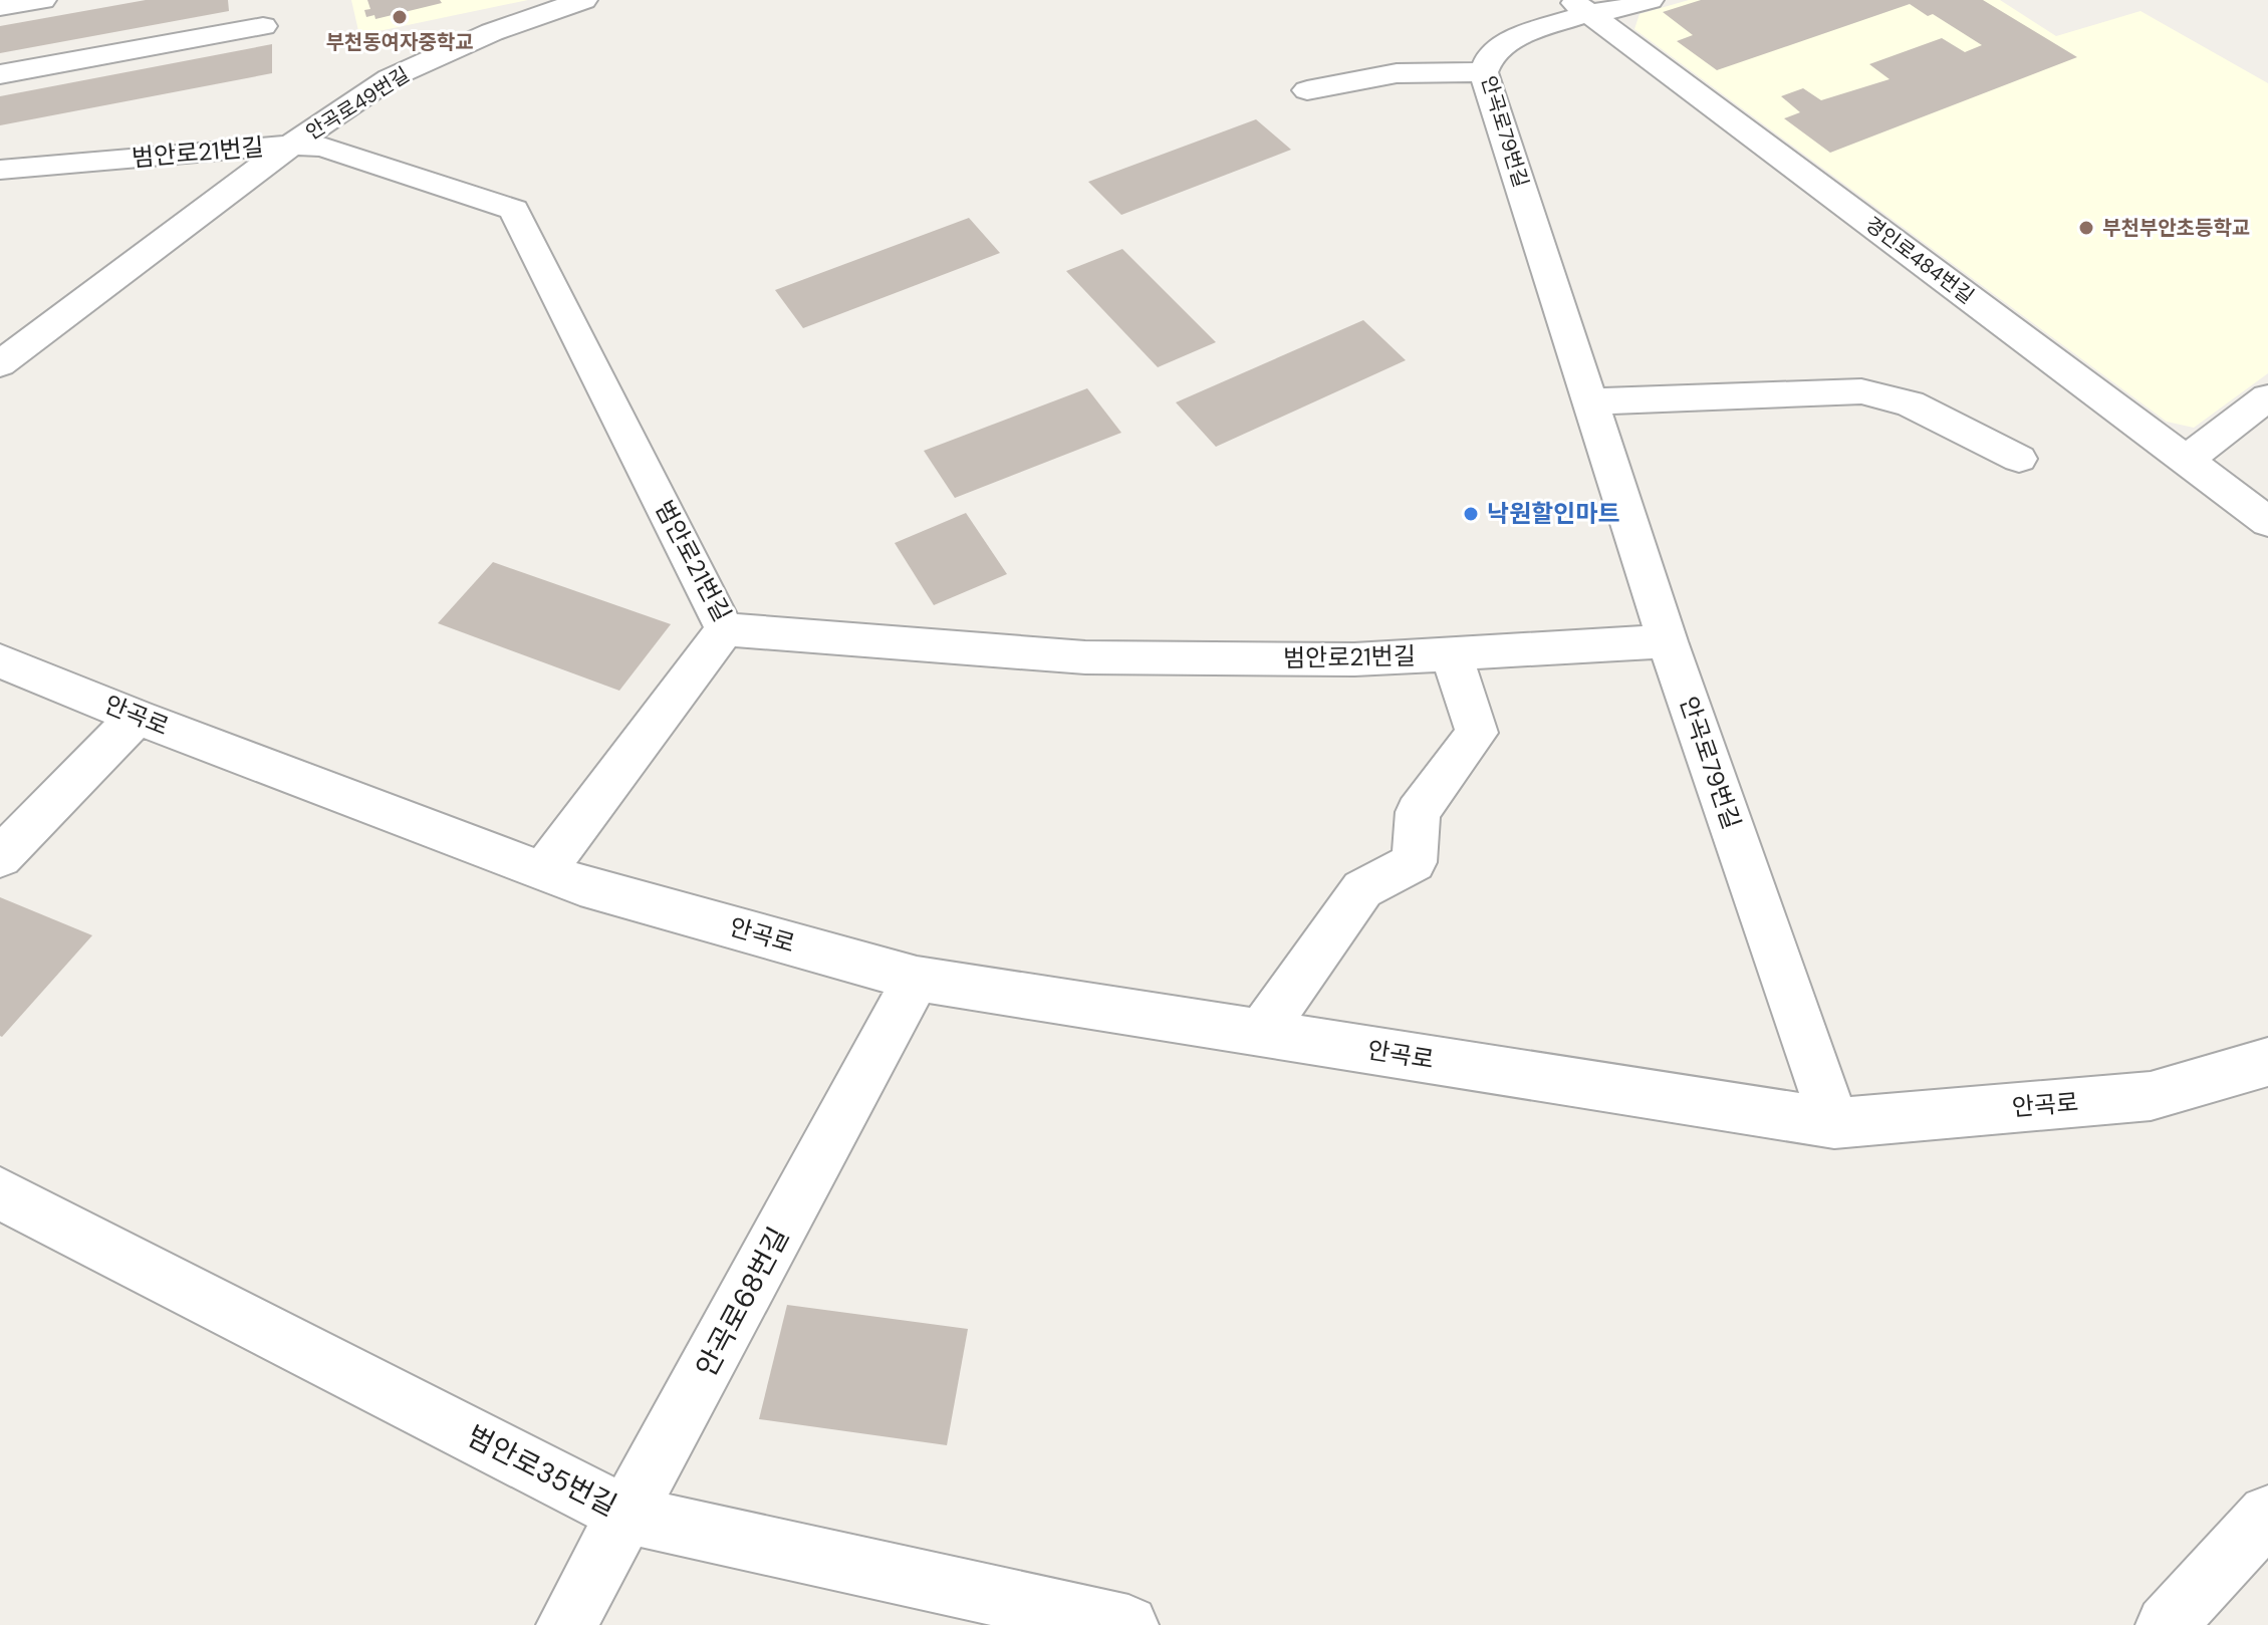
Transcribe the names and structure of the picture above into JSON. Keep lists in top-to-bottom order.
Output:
{
  "streets": {
    "street": [
      "안곡로49번길",
      "안곡로79번길",
      "범안로21번길",
      "경인로484번길",
      "안곡로",
      "안곡로68번길",
      "범안로35번길"
    ]
  },
  "crossings": [
    ["안곡로49번길", "범안로21번길"],
    ["안곡로79번길", "범안로21번길"],
    ["안곡로79번길", "경인로484번길"],
    ["안곡로79번길", "안곡로"],
    ["안곡로", "안곡로68번길"],
    ["안곡로68번길", "범안로35번길"]
  ],
  "places": ["부천동여자중학교", "부천부안초등학교", "낙원할인마트"]
}
